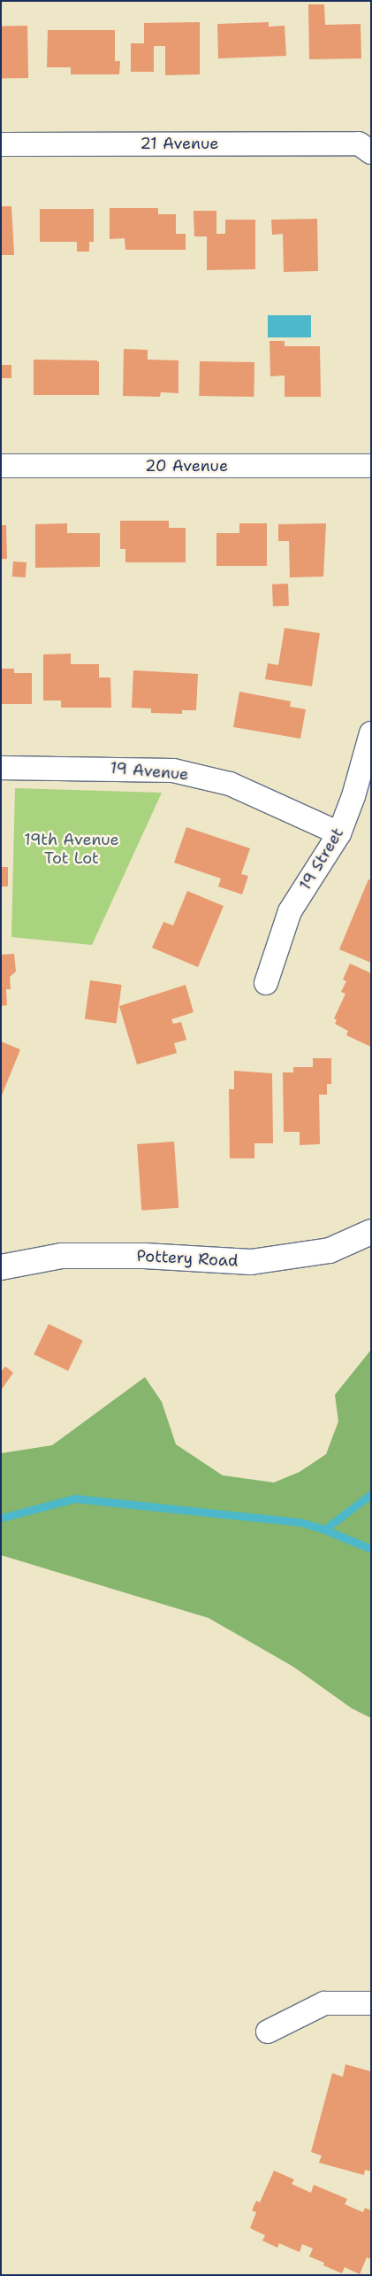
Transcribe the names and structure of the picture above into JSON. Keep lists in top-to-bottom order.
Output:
{
  "streets": {
    "street": [
      "21 Avenue",
      "20 Avenue",
      "19 Avenue",
      "19 Street",
      "Pottery Road"
    ]
  },
  "crossings": [
    ["19 Avenue", "19 Street"]
  ],
  "parks": ["19th Avenue Tot Lot"]
}
